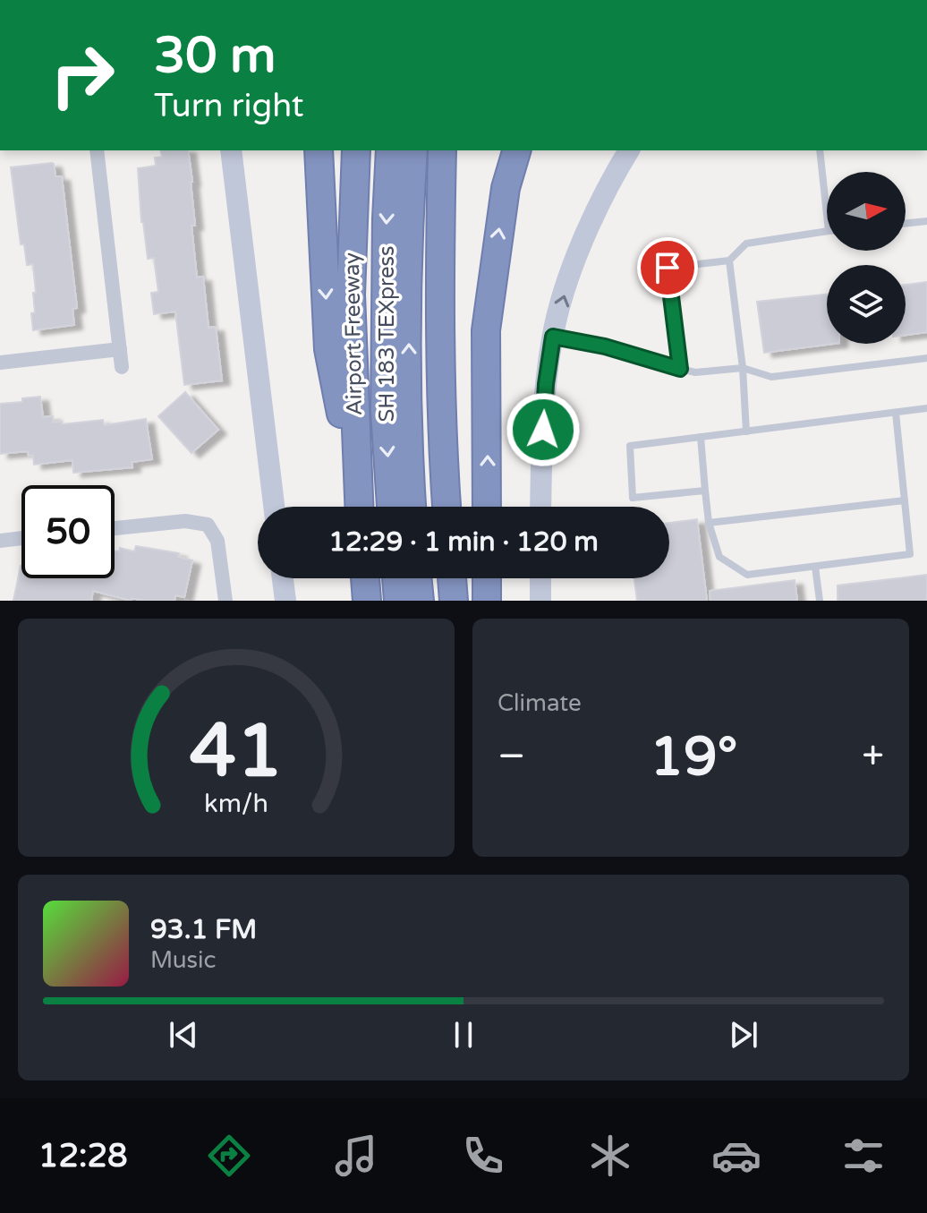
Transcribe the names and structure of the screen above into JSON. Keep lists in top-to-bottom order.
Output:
{
  "streets": {
    "highway": ["Airport Freeway", "SH 183 TEXpress"]
  },
  "north": "right",
  "page": {
    "turn": ["30 m", "Turn right"],
    "limit": "50",
    "trip": "12:29 · 1 min · 120 m",
    "tile": "Climate",
    "heat": ["−", "19°", "+"],
    "song": ["93.1 FM", "Music"],
    "tabs": "12:28",
    "gauge": ["41", "km/h"]
  }
}
